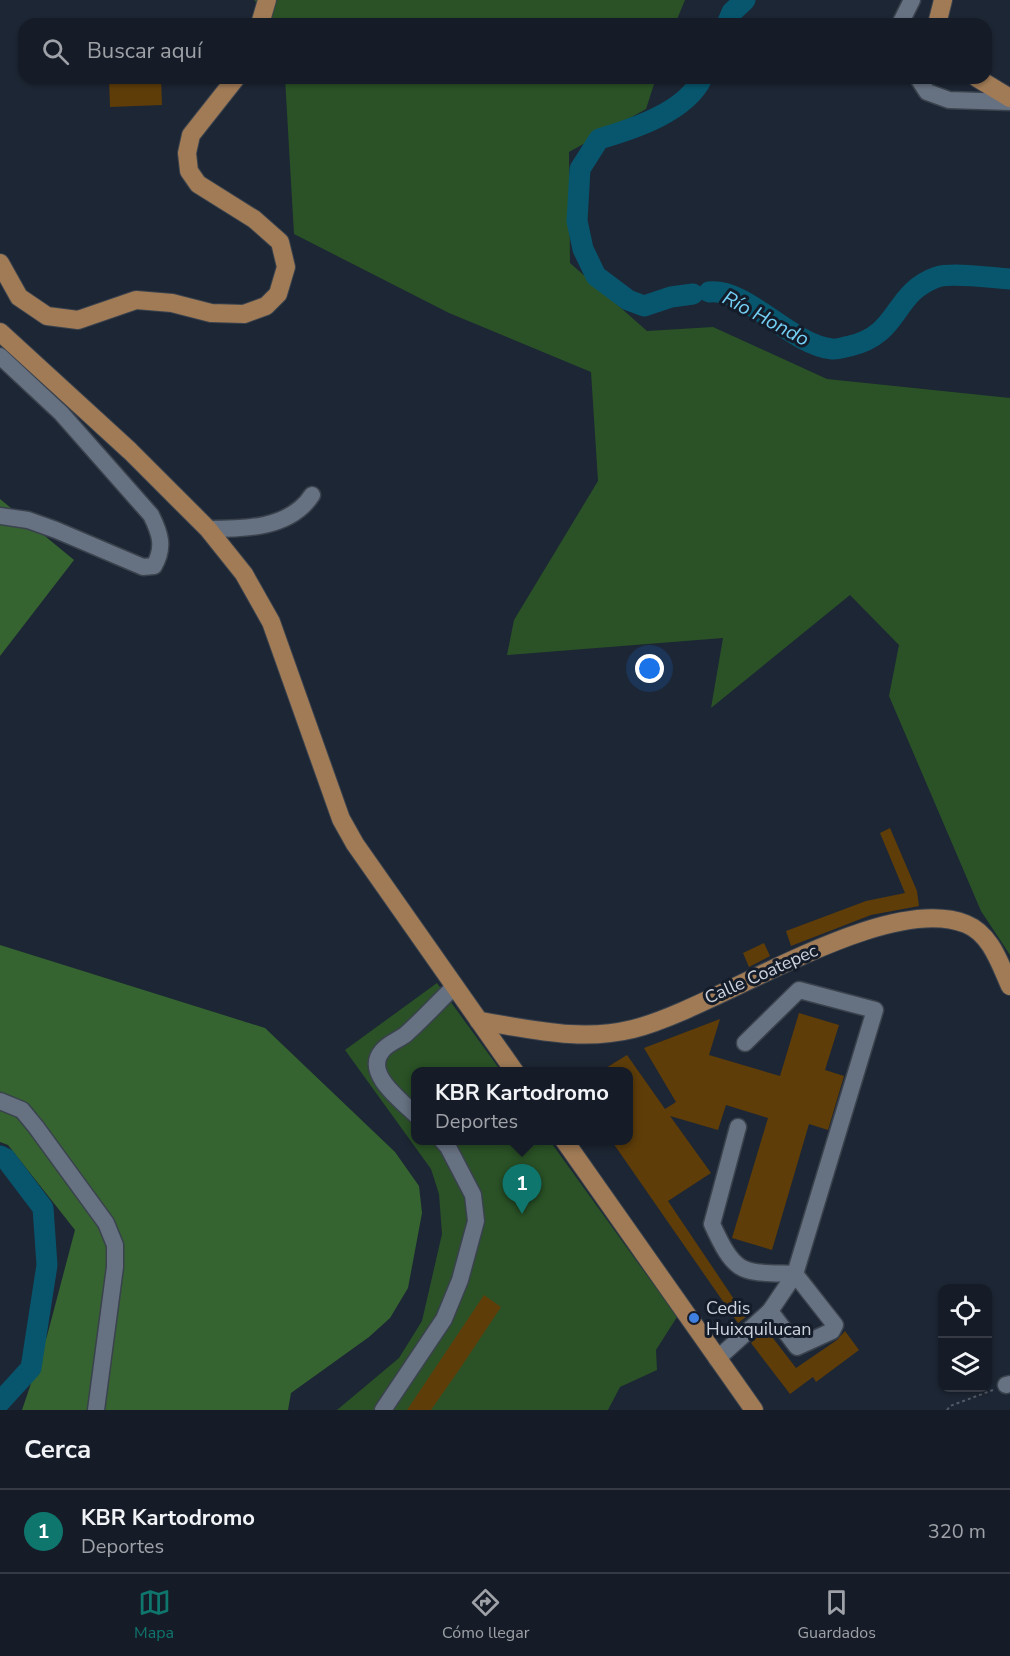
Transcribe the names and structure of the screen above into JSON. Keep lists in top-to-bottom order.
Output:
{
  "streets": {
    "main road": ["Calle Coatepec"]
  },
  "water": ["Río Hondo"],
  "places": ["Cedis Huixquilucan"],
  "page": {
    "search": "Buscar aquí",
    "popup": ["KBR Kartodromo", "Deportes"],
    "pins": "1",
    "heading": "Cerca",
    "list": [
      {
        "mark": "1",
        "name": "KBR Kartodromo",
        "note": "Deportes",
        "value": "320 m"
      }
    ],
    "nav": ["Mapa", "Cómo llegar", "Guardados"]
  }
}
